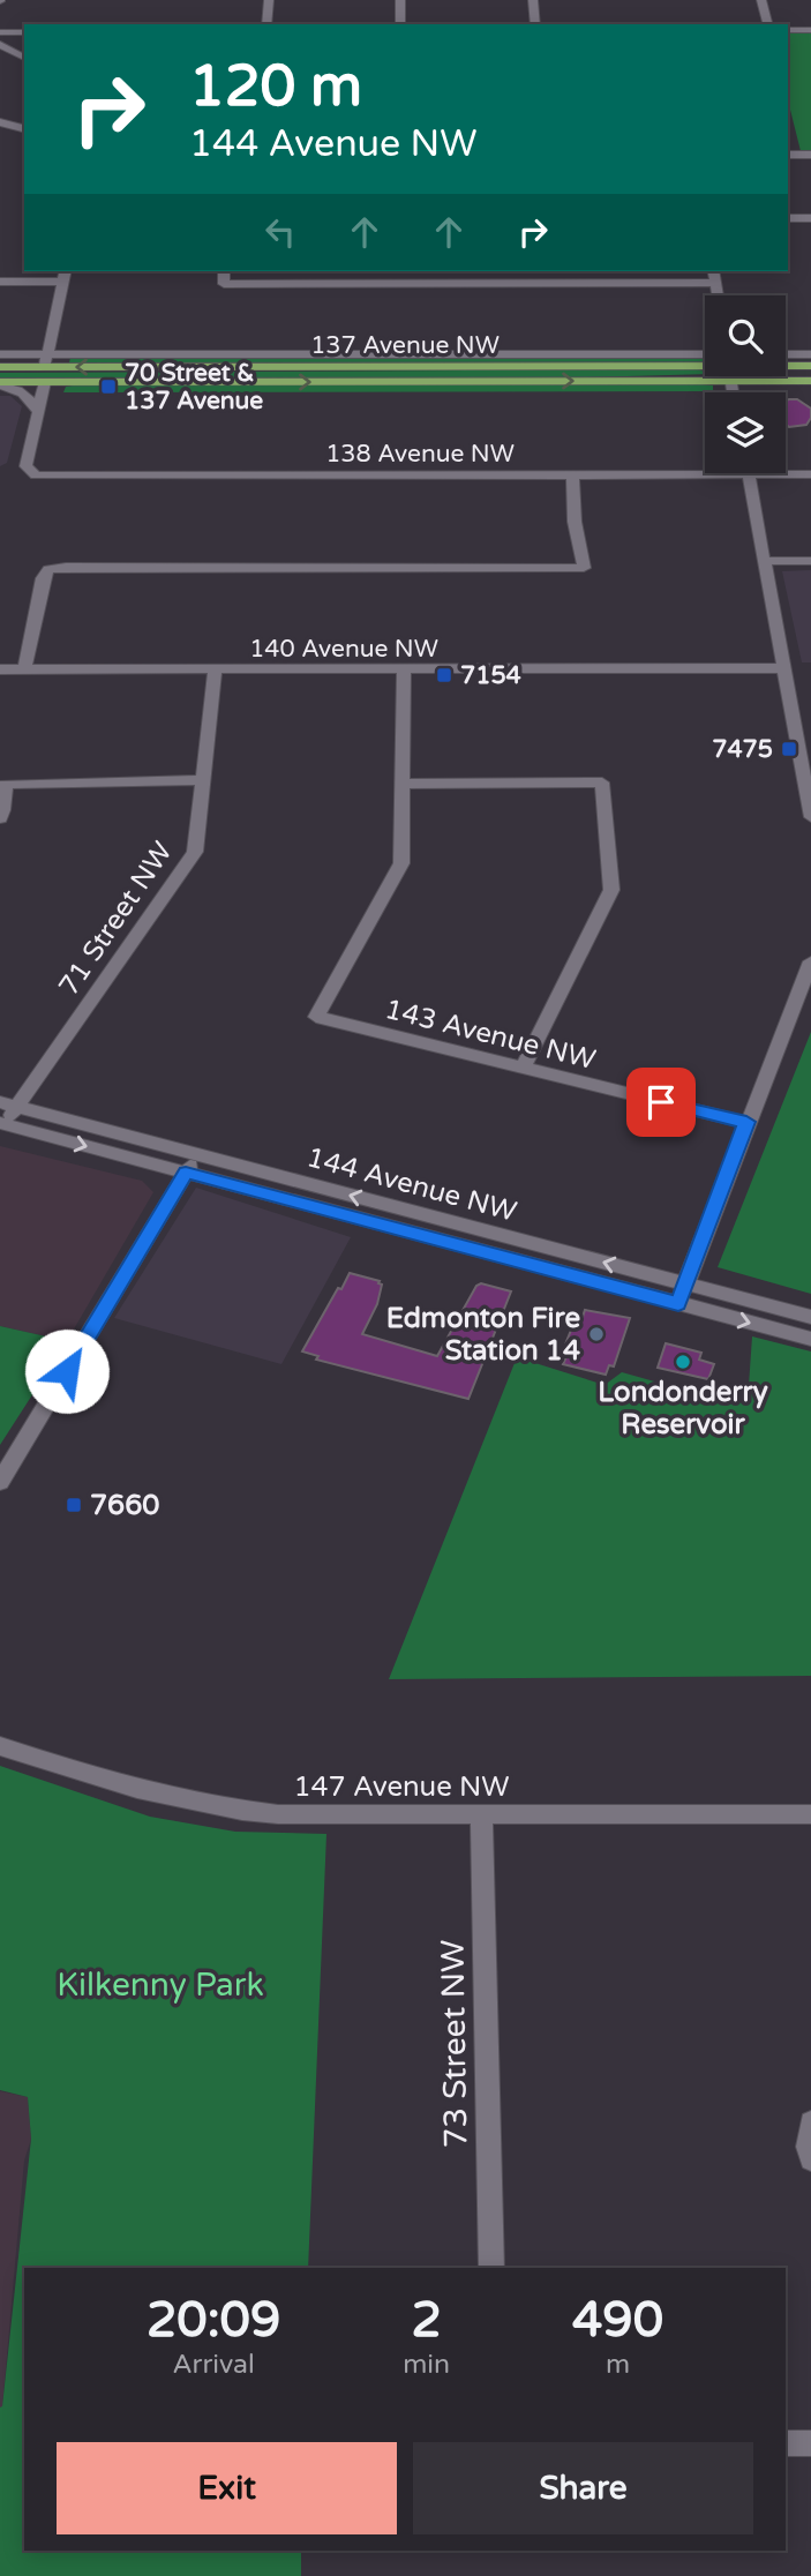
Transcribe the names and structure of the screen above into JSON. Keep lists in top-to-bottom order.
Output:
{
  "streets": {
    "main road": ["137 Avenue NW"],
    "street": [
      "138 Avenue NW",
      "140 Avenue NW",
      "71 Street NW",
      "143 Avenue NW",
      "144 Avenue NW",
      "147 Avenue NW",
      "73 Street NW"
    ]
  },
  "crossings": [
    ["137 Avenue NW", "138 Avenue NW"],
    ["140 Avenue NW", "71 Street NW"],
    ["71 Street NW", "144 Avenue NW"],
    ["147 Avenue NW", "73 Street NW"]
  ],
  "parks": ["Kilkenny Park"],
  "places": {
    "transit": [
      "70 Street & 137 Avenue",
      "7154",
      "7475",
      "7660"
    ],
    "other": ["Edmonton Fire Station 14", "Londonderry Reservoir"]
  },
  "page": {
    "turn": ["120 m", "144 Avenue NW"],
    "eta": [
      "20:09",
      "Arrival",
      "2",
      "min",
      "490",
      "m"
    ],
    "buttons": ["Exit", "Share"]
  }
}
